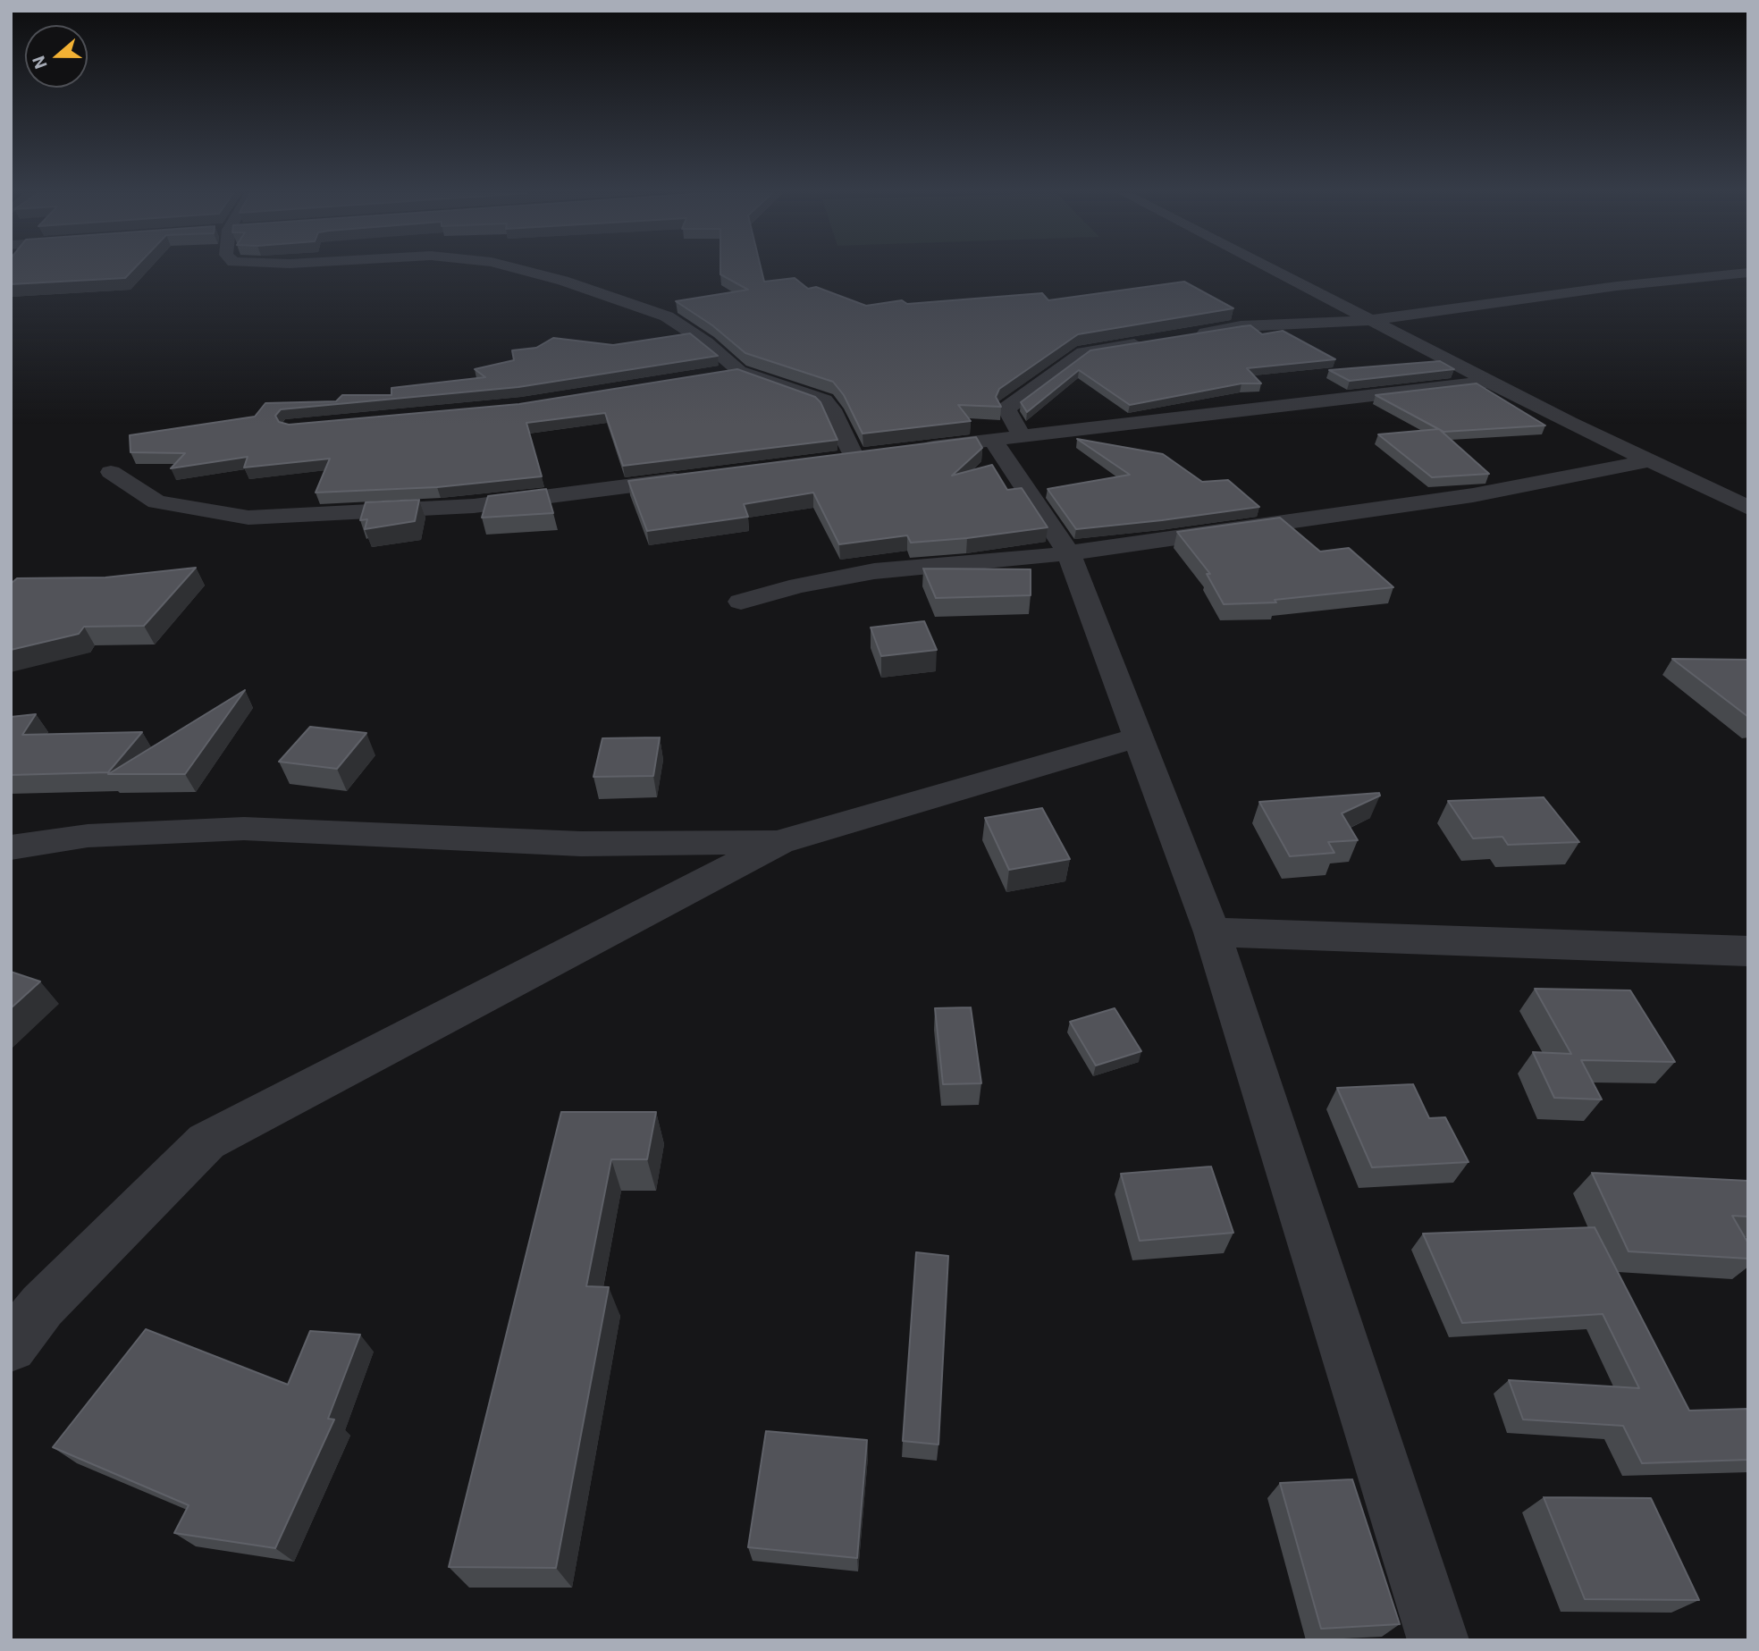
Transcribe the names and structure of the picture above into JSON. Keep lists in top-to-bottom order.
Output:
{
  "north": "left"
}
